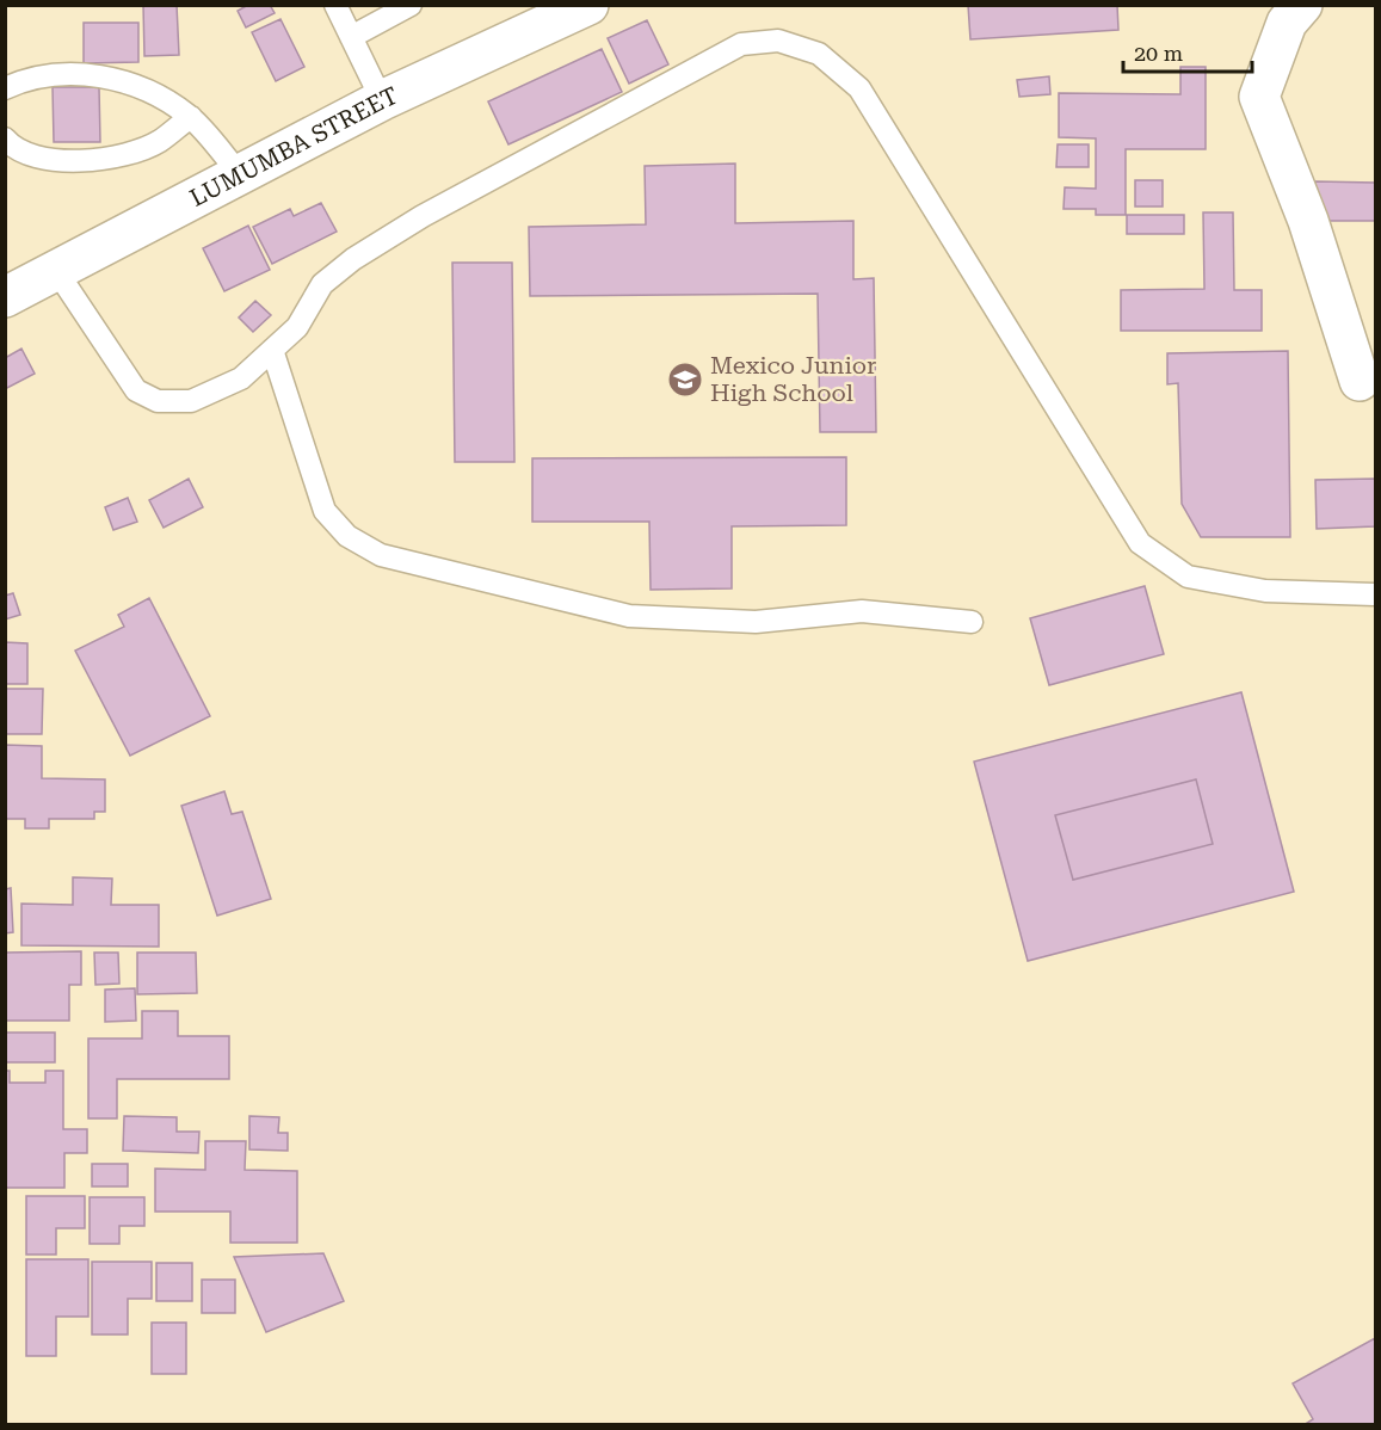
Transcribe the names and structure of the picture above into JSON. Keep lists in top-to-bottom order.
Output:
{
  "streets": {
    "main road": ["LUMUMBA STREET"]
  },
  "places": {
    "school or university": ["Mexico Junior High School"]
  },
  "scale_bar": "20 m"
}
